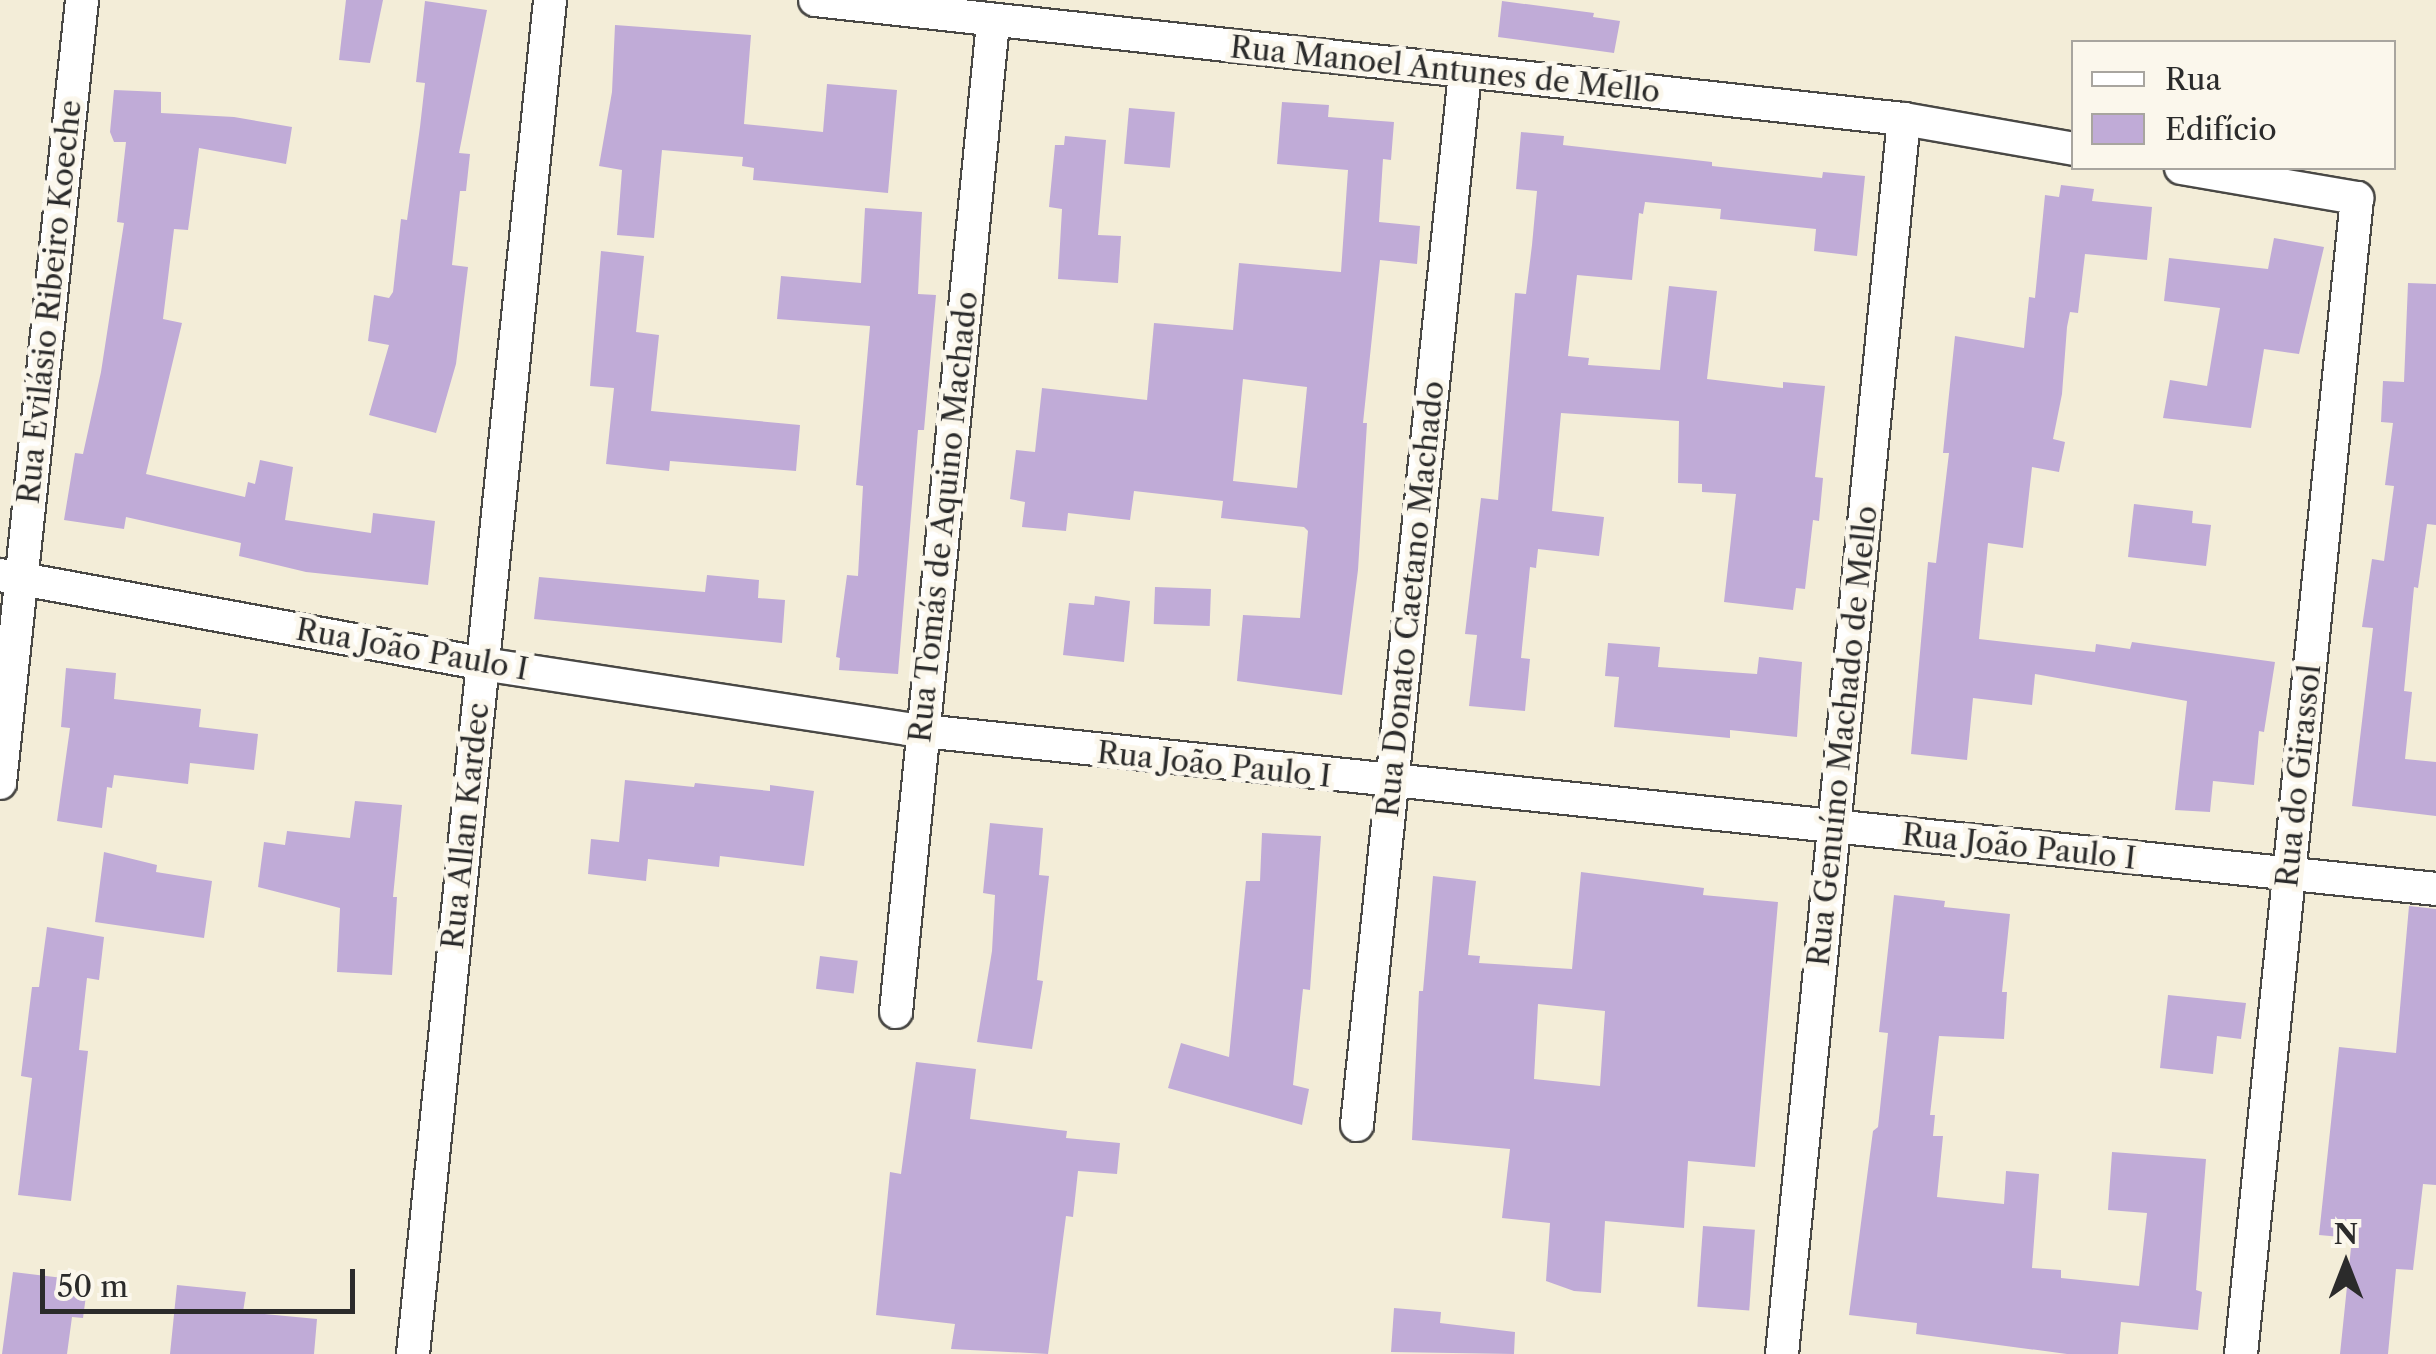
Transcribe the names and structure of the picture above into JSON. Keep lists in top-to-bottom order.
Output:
{
  "streets": {
    "street": [
      "Rua Manoel Antunes de Mello",
      "Rua Evilásio Ribeiro Koeche",
      "Rua Tomás de Aquino Machado",
      "Rua Donato Caetano Machado",
      "Rua João Paulo I",
      "Rua Genuíno Machado de Mello",
      "Rua do Girassol",
      "Rua Allan Kardec"
    ]
  },
  "crossings": [
    ["Rua Manoel Antunes de Mello", "Rua Tomás de Aquino Machado"],
    ["Rua Manoel Antunes de Mello", "Rua Donato Caetano Machado"],
    ["Rua Manoel Antunes de Mello", "Rua Genuíno Machado de Mello"],
    ["Rua Evilásio Ribeiro Koeche", "Rua João Paulo I"],
    ["Rua Tomás de Aquino Machado", "Rua João Paulo I"],
    ["Rua Donato Caetano Machado", "Rua João Paulo I"],
    ["Rua João Paulo I", "Rua Genuíno Machado de Mello"],
    ["Rua João Paulo I", "Rua do Girassol"],
    ["Rua João Paulo I", "Rua Allan Kardec"]
  ],
  "legend": ["Rua", "Edifício"],
  "scale_bar": "50 m",
  "north": "top"
}
